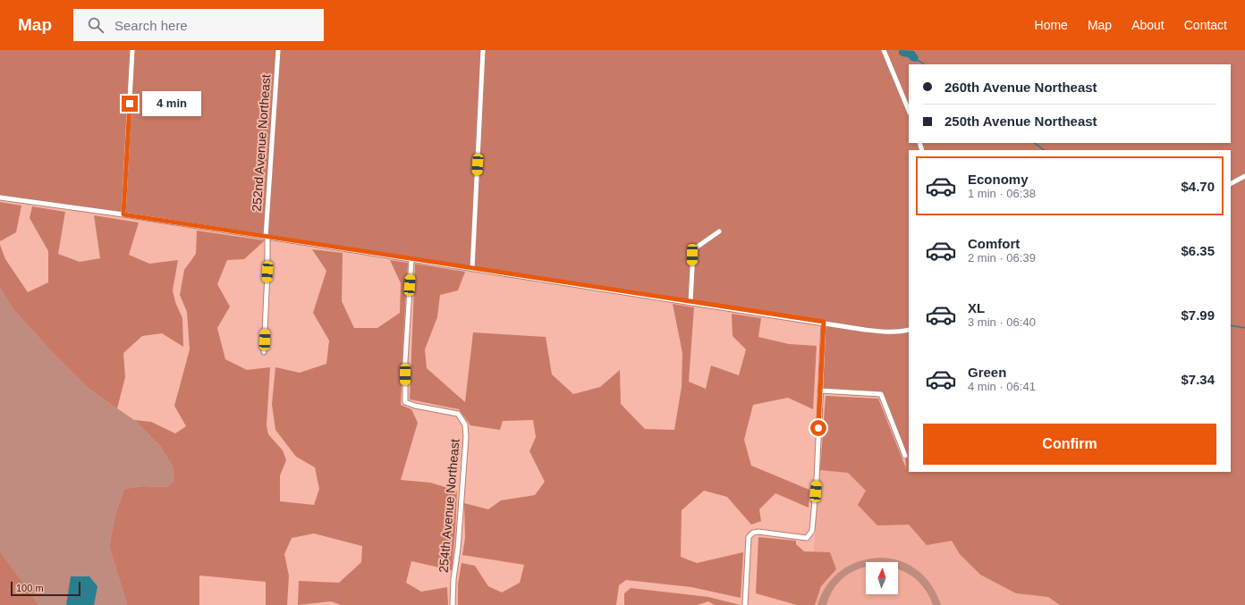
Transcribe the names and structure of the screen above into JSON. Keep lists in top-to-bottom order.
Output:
{
  "streets": {
    "street": ["252nd Avenue Northeast", "254th Avenue Northeast"]
  },
  "scale_bar": "100 m",
  "north": "top",
  "page": {
    "header": "Map",
    "search": "Search here",
    "nav": [
      "Home",
      "Map",
      "About",
      "Contact"
    ],
    "banner": ["260th Avenue Northeast", "250th Avenue Northeast"],
    "bubble": "4 min",
    "list": [
      {
        "name": "Economy",
        "note": "1 min · 06:38",
        "value": "$4.70"
      },
      {
        "name": "Comfort",
        "note": "2 min · 06:39",
        "value": "$6.35"
      },
      {
        "name": "XL",
        "note": "3 min · 06:40",
        "value": "$7.99"
      },
      {
        "name": "Green",
        "note": "4 min · 06:41",
        "value": "$7.34"
      }
    ],
    "buttons": "Confirm",
    "scale": "100 m"
  }
}
